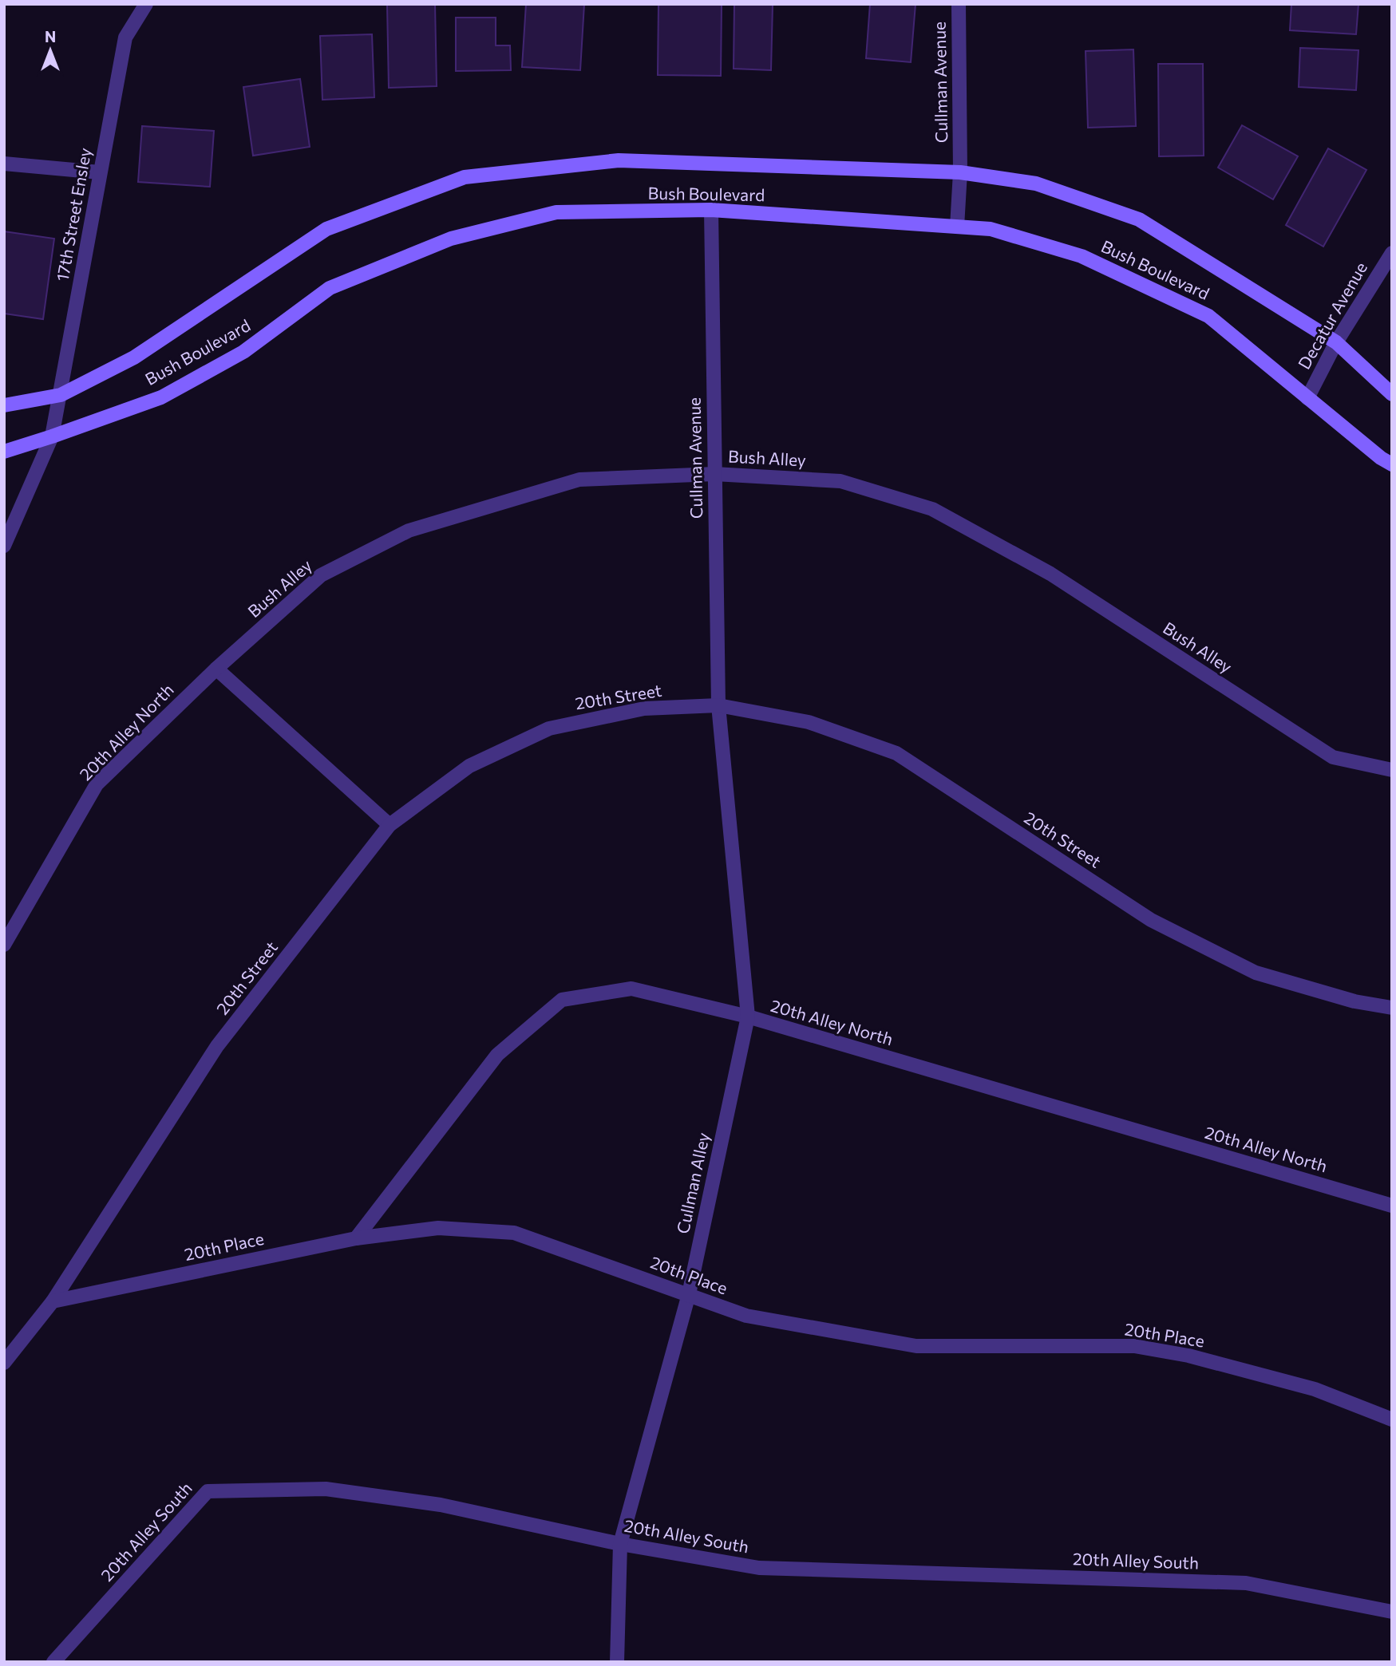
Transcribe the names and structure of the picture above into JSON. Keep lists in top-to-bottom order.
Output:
{
  "streets": {
    "main road": ["Bush Boulevard"],
    "street": [
      "Cullman Avenue",
      "17th Street Ensley",
      "Decatur Avenue",
      "Bush Alley",
      "20th Street",
      "20th Alley North",
      "Cullman Alley",
      "20th Place",
      "20th Alley South"
    ]
  },
  "crossings": [
    ["Cullman Avenue", "Bush Boulevard"],
    ["Cullman Avenue", "Bush Alley"],
    ["Cullman Avenue", "20th Street"],
    ["Cullman Avenue", "Cullman Alley"],
    ["Bush Boulevard", "17th Street Ensley"],
    ["Bush Boulevard", "Decatur Avenue"],
    ["Bush Alley", "20th Alley North"],
    ["20th Street", "Cullman Alley"],
    ["20th Street", "20th Place"],
    ["20th Alley North", "Cullman Alley"],
    ["20th Alley North", "20th Place"],
    ["Cullman Alley", "20th Place"],
    ["Cullman Alley", "20th Alley South"]
  ],
  "north": "top"
}
